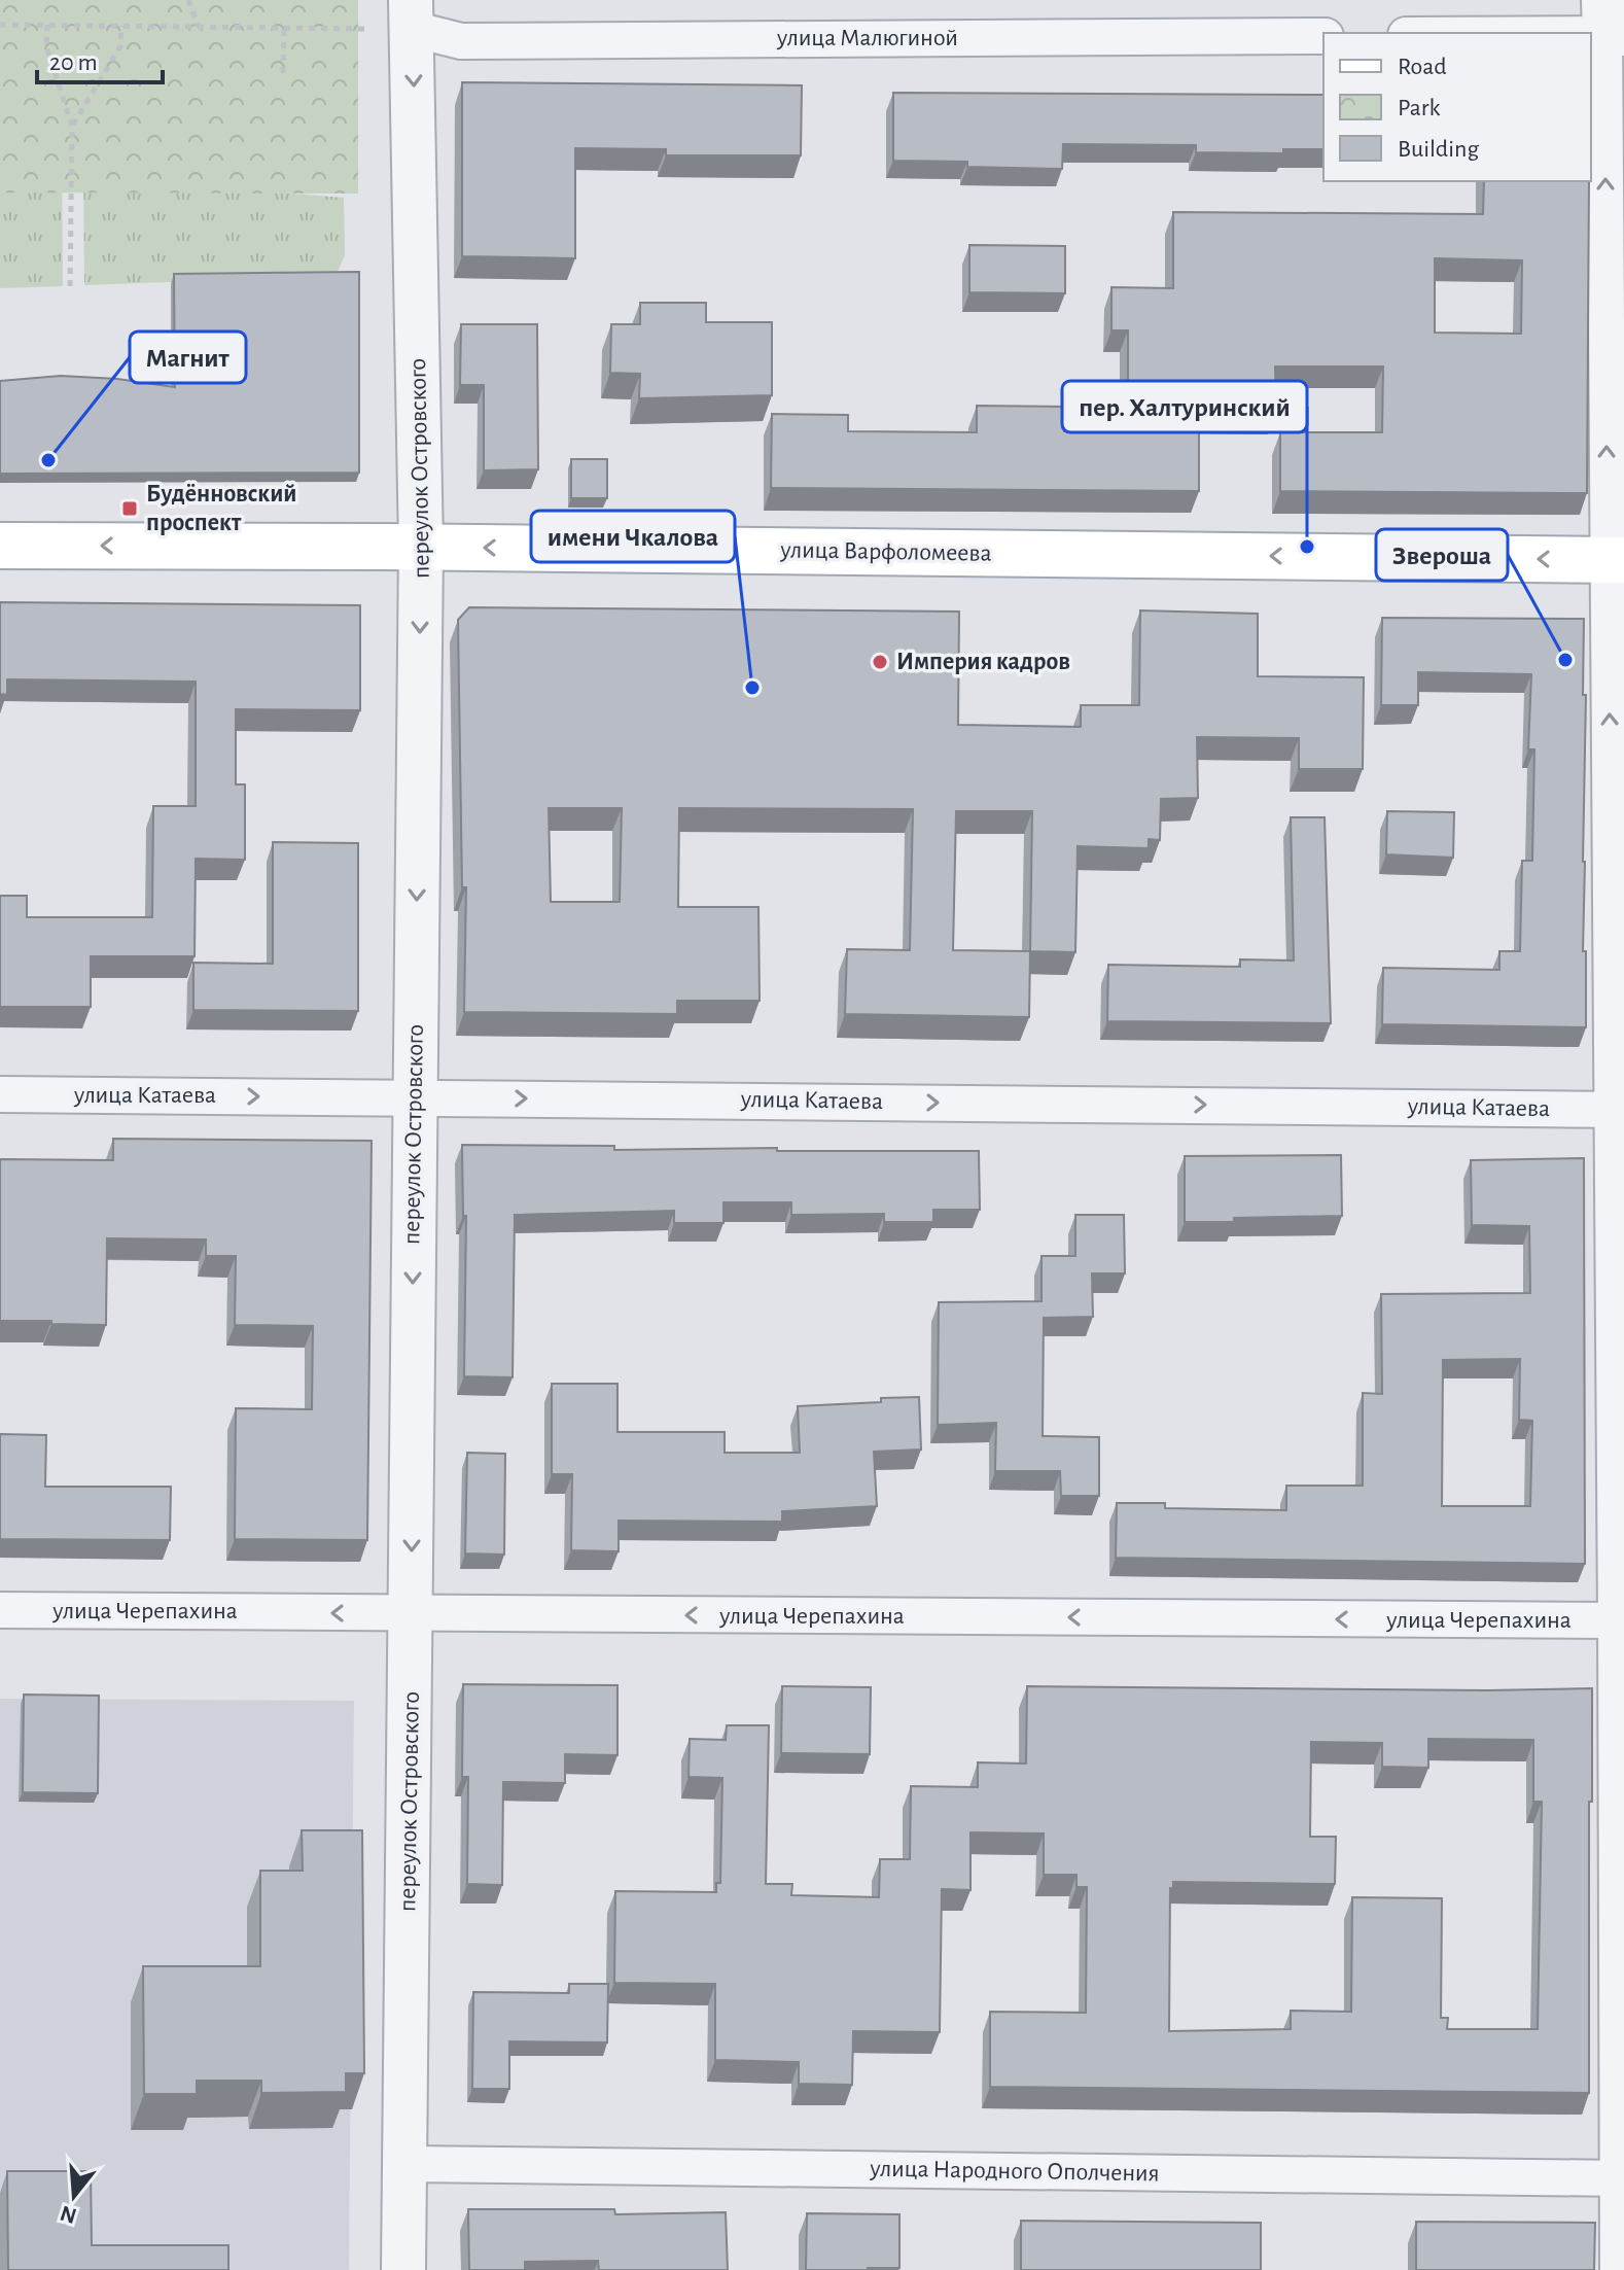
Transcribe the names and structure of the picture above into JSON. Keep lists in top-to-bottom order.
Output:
{
  "streets": {
    "main road": ["улица Варфоломеева"],
    "street": [
      "улица Малюгиной",
      "переулок Островского",
      "улица Катаева",
      "улица Черепахина",
      "улица Народного Ополчения"
    ]
  },
  "crossings": [
    ["улица Малюгиной", "переулок Островского"],
    ["переулок Островского", "улица Варфоломеева"],
    ["переулок Островского", "улица Катаева"],
    ["переулок Островского", "улица Черепахина"],
    ["переулок Островского", "улица Народного Ополчения"]
  ],
  "one_way": [
    "переулок Островского",
    "улица Варфоломеева",
    "улица Катаева",
    "улица Черепахина"
  ],
  "places": {
    "other": [
      "Магнит",
      "пер. Халтуринский",
      "Звероша",
      "Империя кадров",
      "имени Чкалова"
    ],
    "transit": ["Будённовский проспект"]
  },
  "legend": ["Road", "Park", "Building"],
  "scale_bar": "20 m",
  "north": "bottom"
}
